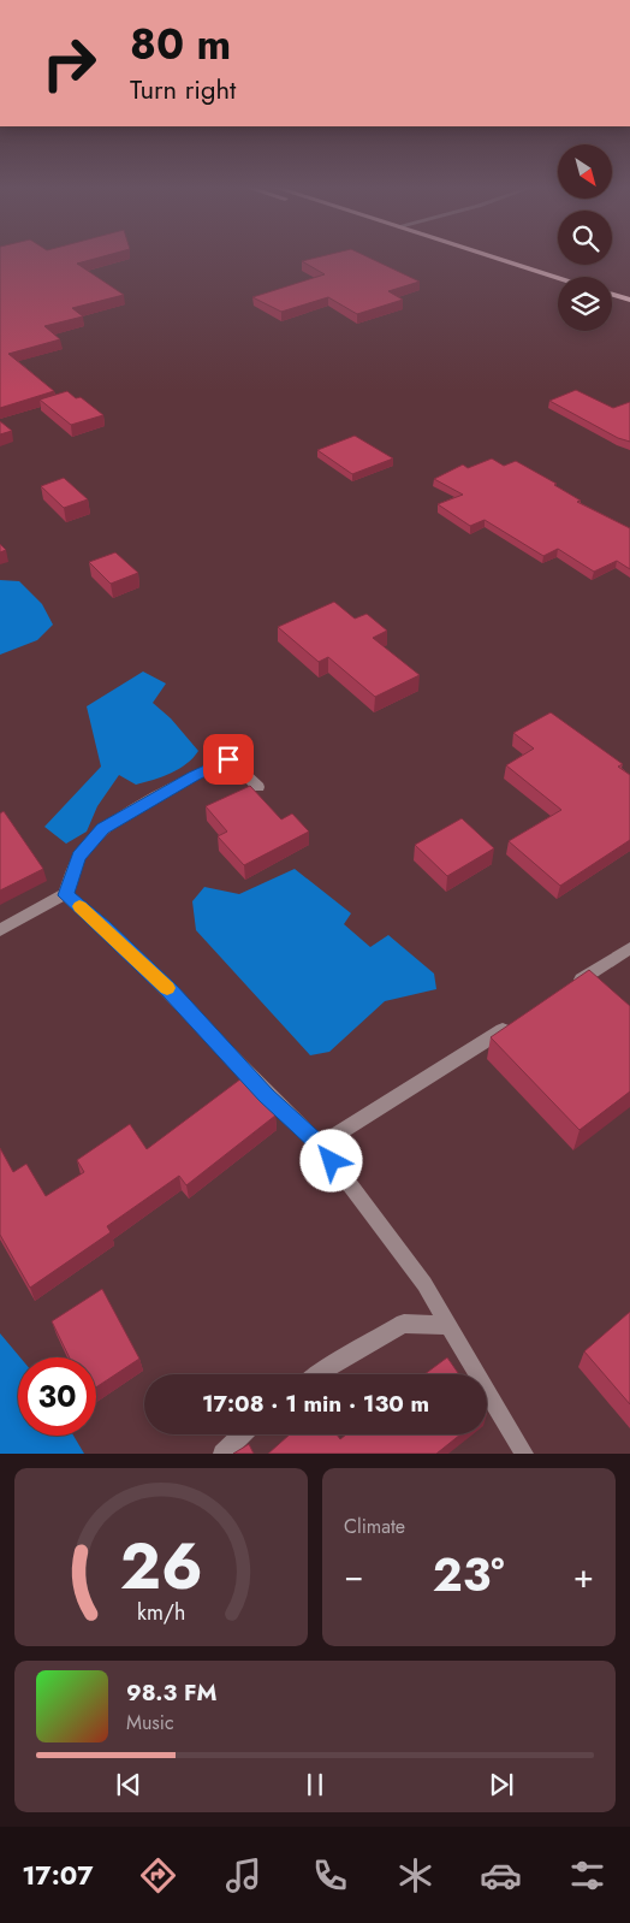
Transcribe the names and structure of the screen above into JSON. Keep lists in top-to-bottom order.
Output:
{
  "north": "bottom right",
  "page": {
    "turn": ["80 m", "Turn right"],
    "limit": "30",
    "trip": "17:08 · 1 min · 130 m",
    "tile": "Climate",
    "heat": ["−", "23°", "+"],
    "song": ["98.3 FM", "Music"],
    "tabs": "17:07",
    "gauge": ["26", "km/h"]
  }
}
